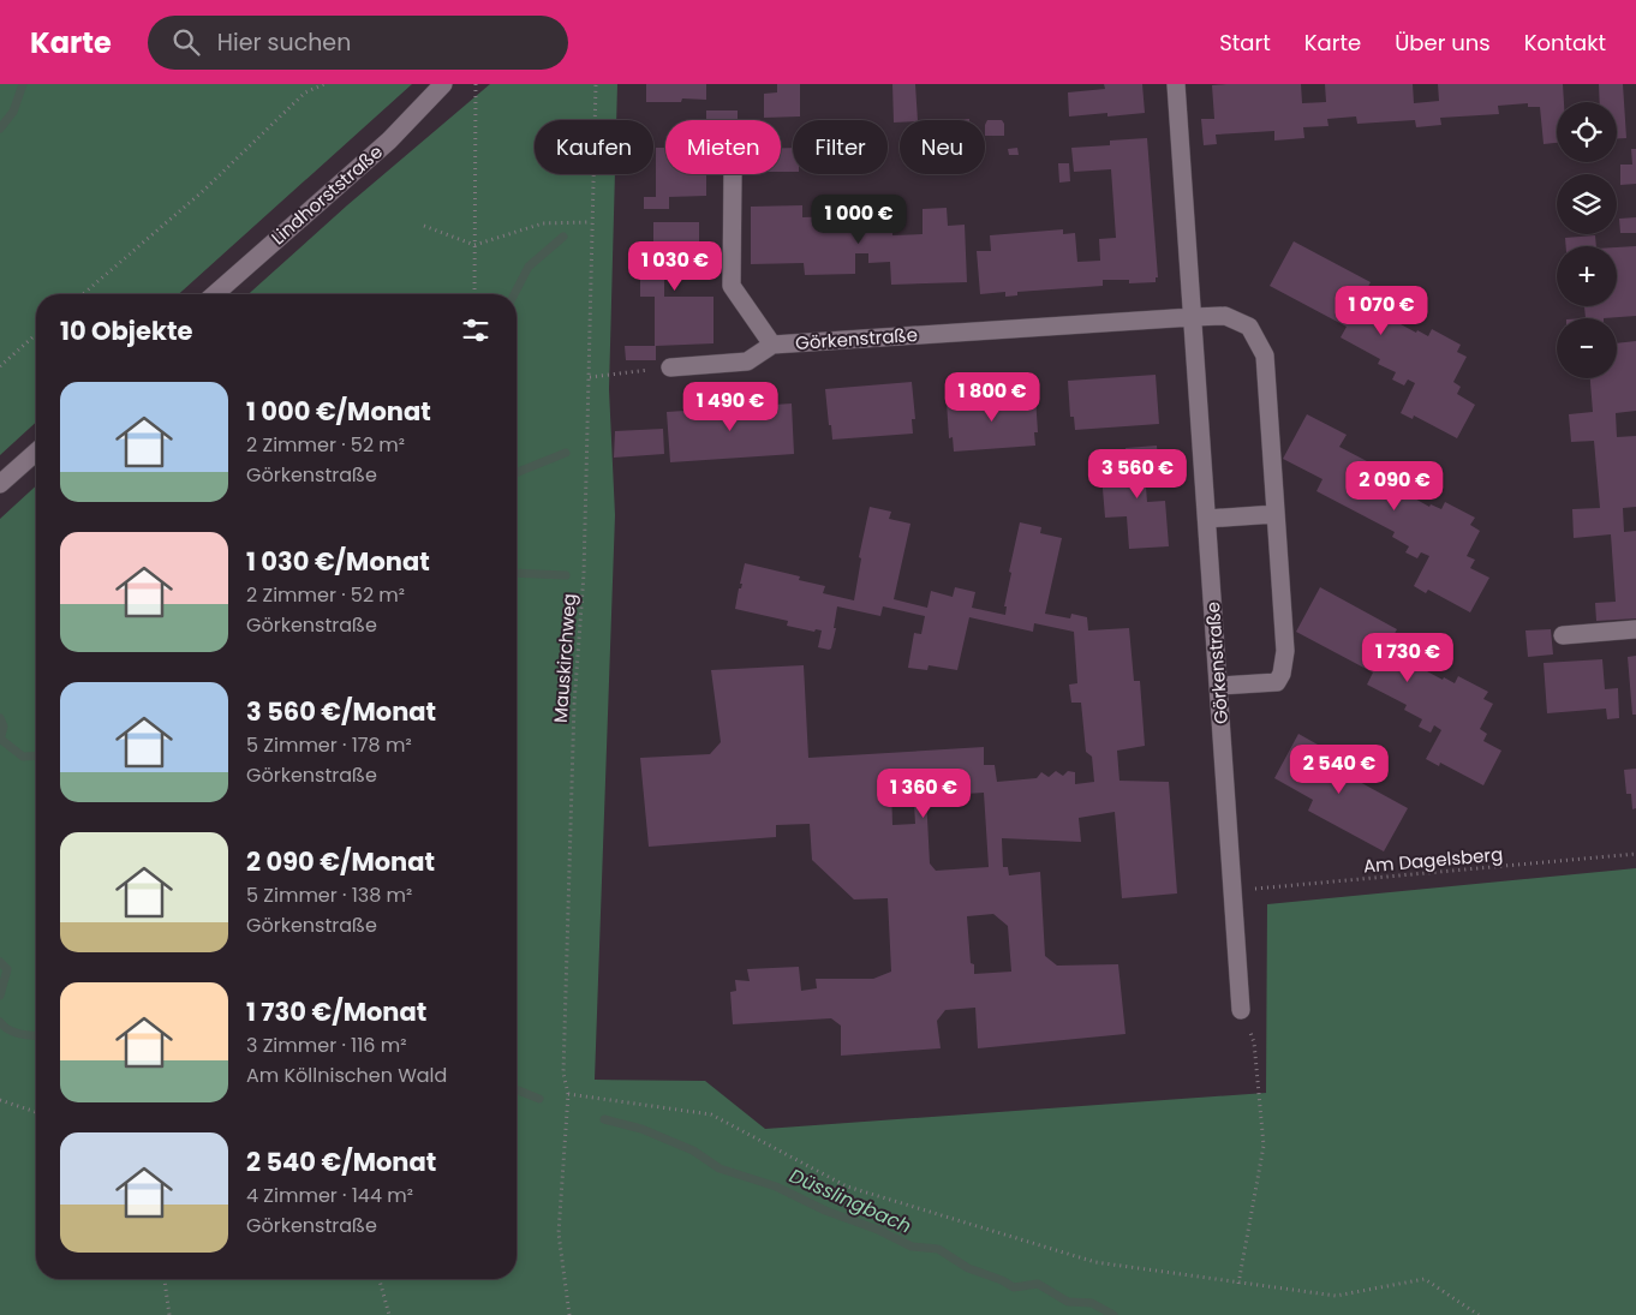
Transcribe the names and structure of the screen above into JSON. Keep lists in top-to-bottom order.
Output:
{
  "streets": {
    "street": ["Lindhorststraße", "Görkenstraße"],
    "path": ["Mauskirchweg", "Am Dagelsberg"]
  },
  "crossings": [
    ["Görkenstraße", "Am Dagelsberg"]
  ],
  "water": ["Düsslingbach"],
  "page": {
    "header": "Karte",
    "search": "Hier suchen",
    "nav": [
      "Start",
      "Karte",
      "Über uns",
      "Kontakt"
    ],
    "map_buttons": ["+", "−"],
    "chip": [
      "Kaufen",
      "Mieten",
      "Filter",
      "Neu"
    ],
    "price": [
      "1 000 €",
      "1 030 €",
      "1 070 €",
      "1 800 €",
      "1 490 €",
      "3 560 €",
      "2 090 €",
      "1 730 €",
      "2 540 €",
      "1 360 €"
    ],
    "heading": "10 Objekte",
    "list": [
      {
        "name": "1 000 €/Monat",
        "note": "2 Zimmer · 52 m² · Görkenstraße"
      },
      {
        "name": "1 030 €/Monat",
        "note": "2 Zimmer · 52 m² · Görkenstraße"
      },
      {
        "name": "3 560 €/Monat",
        "note": "5 Zimmer · 178 m² · Görkenstraße"
      },
      {
        "name": "2 090 €/Monat",
        "note": "5 Zimmer · 138 m² · Görkenstraße"
      },
      {
        "name": "1 730 €/Monat",
        "note": "3 Zimmer · 116 m² · Am Köllnischen Wald"
      },
      {
        "name": "2 540 €/Monat",
        "note": "4 Zimmer · 144 m² · Görkenstraße"
      }
    ]
  }
}
